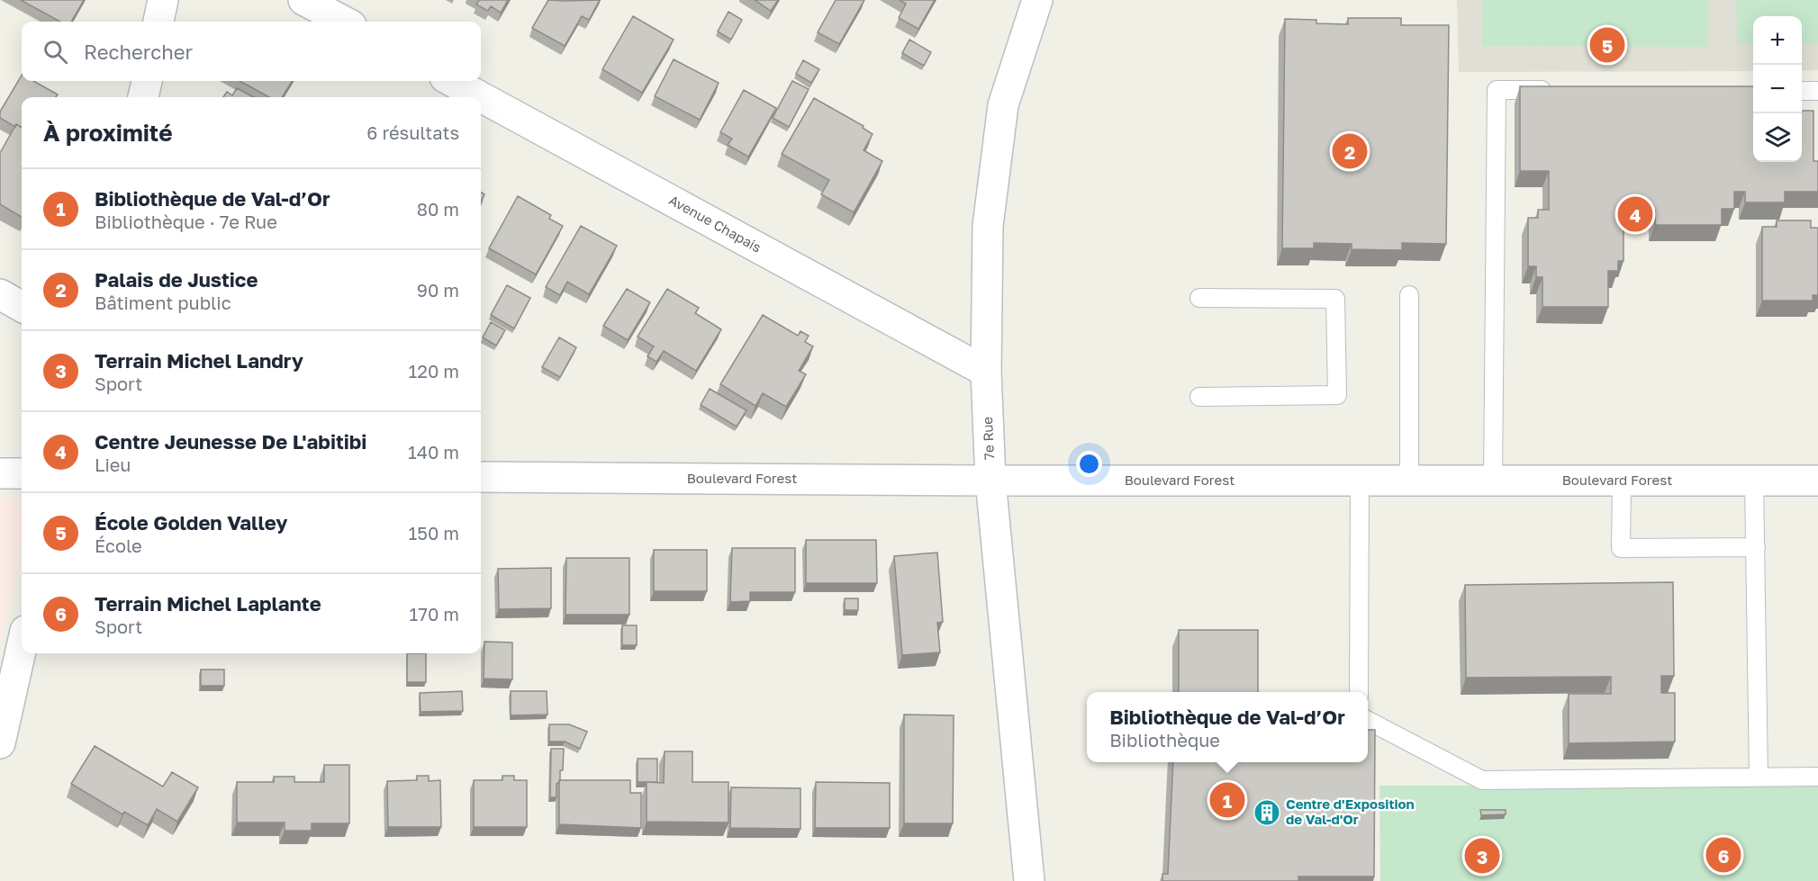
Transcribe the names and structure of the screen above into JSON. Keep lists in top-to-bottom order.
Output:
{
  "streets": {
    "street": ["Avenue Chapais", "7e Rue", "Boulevard Forest"]
  },
  "crossings": [
    ["Avenue Chapais", "7e Rue"],
    ["7e Rue", "Boulevard Forest"]
  ],
  "places": {
    "building": ["Centre d'Exposition de Val-d'Or"]
  },
  "page": {
    "map_buttons": ["+", "−"],
    "search": "Rechercher",
    "pins": [
      "5",
      "2",
      "4",
      "1",
      "6",
      "3"
    ],
    "heading": ["À proximité", "6 résultats"],
    "list": [
      {
        "mark": "1",
        "name": "Bibliothèque de Val-d’Or",
        "note": "Bibliothèque · 7e Rue",
        "value": "80 m"
      },
      {
        "mark": "2",
        "name": "Palais de Justice",
        "note": "Bâtiment public",
        "value": "90 m"
      },
      {
        "mark": "3",
        "name": "Terrain Michel Landry",
        "note": "Sport",
        "value": "120 m"
      },
      {
        "mark": "4",
        "name": "Centre Jeunesse De L'abitibi",
        "note": "Lieu",
        "value": "140 m"
      },
      {
        "mark": "5",
        "name": "École Golden Valley",
        "note": "École",
        "value": "150 m"
      },
      {
        "mark": "6",
        "name": "Terrain Michel Laplante",
        "note": "Sport",
        "value": "170 m"
      }
    ],
    "popup": ["Bibliothèque de Val-d’Or", "Bibliothèque"]
  }
}
